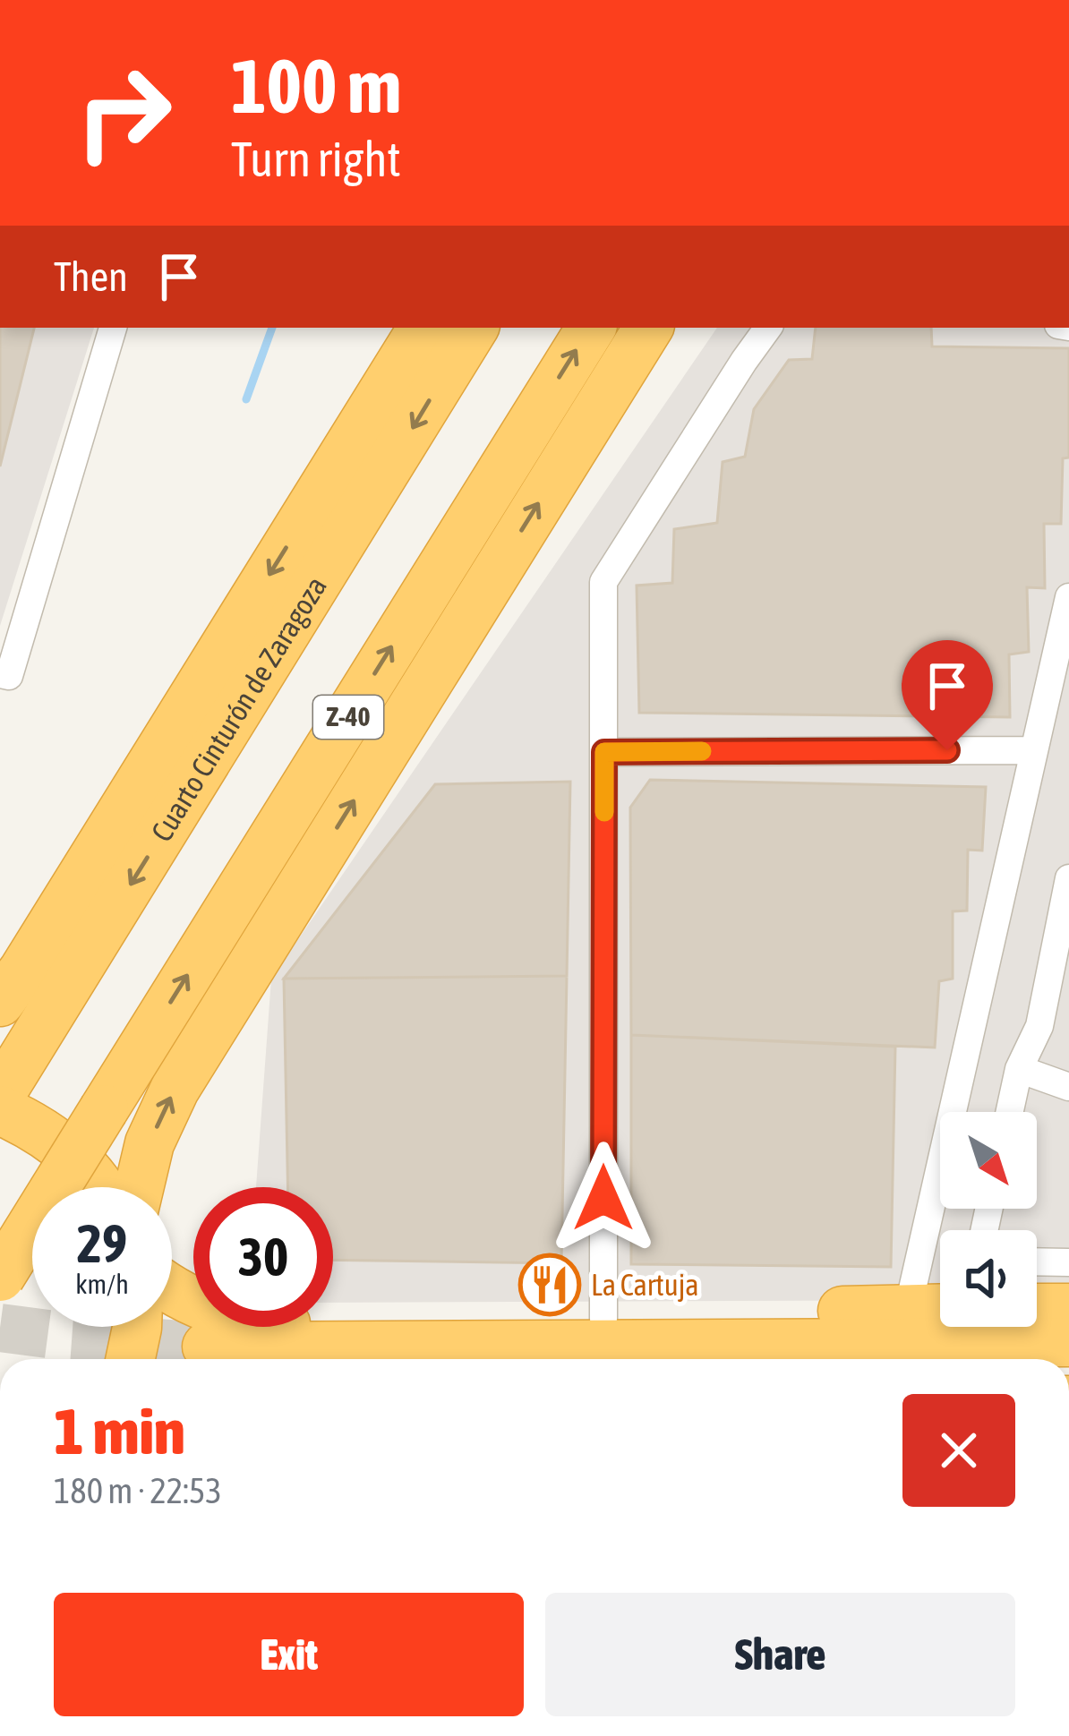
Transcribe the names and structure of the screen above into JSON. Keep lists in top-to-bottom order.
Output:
{
  "streets": {
    "highway": ["Cuarto Cinturón de Zaragoza", "Z-40"]
  },
  "places": {
    "restaurant": ["La Cartuja"]
  },
  "north": "bottom right",
  "page": {
    "turn": ["100 m", "Turn right"],
    "then": "Then",
    "speed": "29 km/h",
    "limit": "30",
    "heading": ["1 min", "180 m · 22:53"],
    "buttons": ["Exit", "Share"]
  }
}
